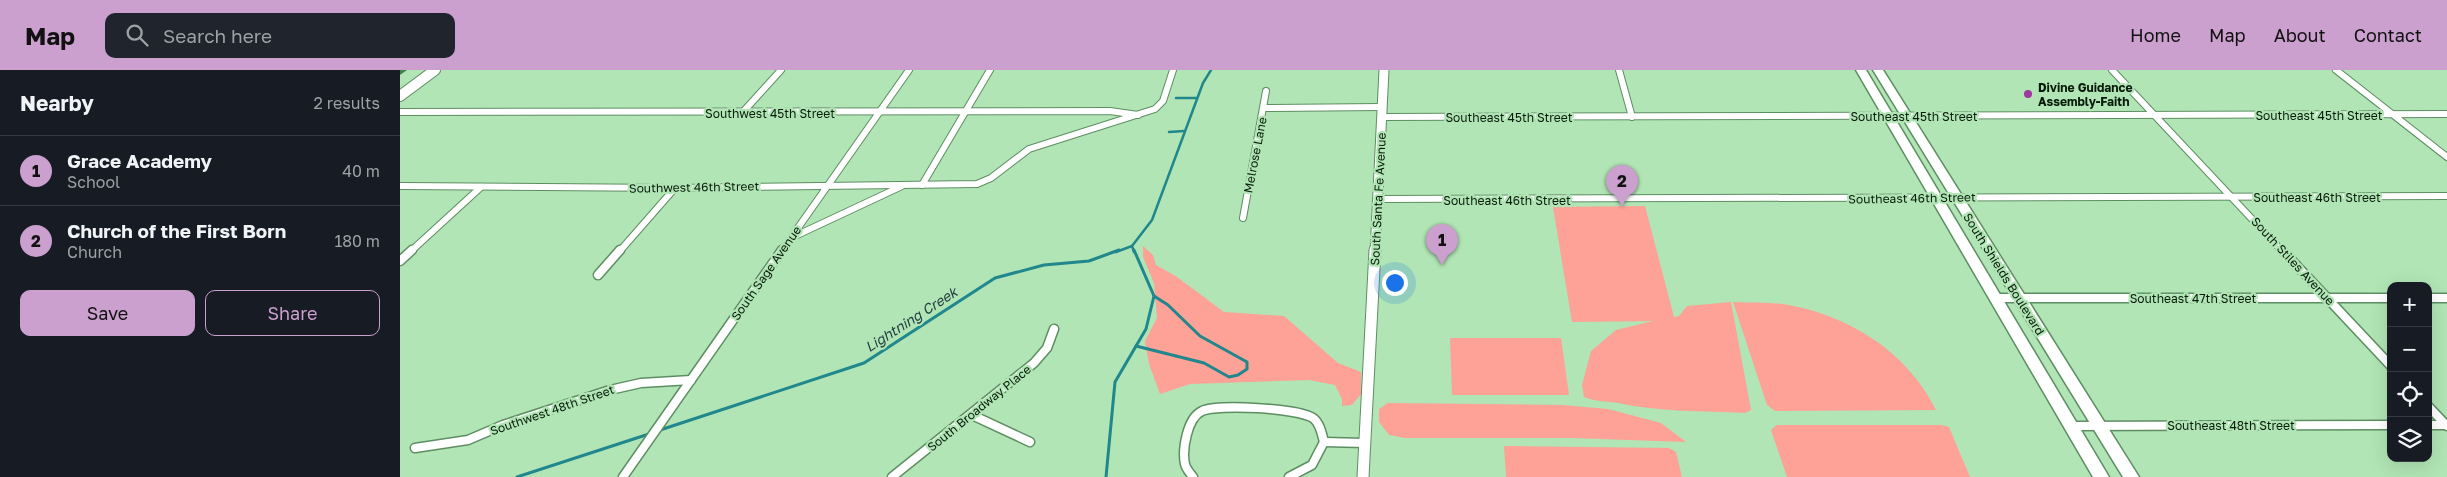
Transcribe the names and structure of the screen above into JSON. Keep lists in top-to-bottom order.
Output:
{
  "streets": {
    "main road": ["South Shields Boulevard"],
    "street": [
      "Southwest 45th Street",
      "Southeast 45th Street",
      "Melrose Lane",
      "Southwest 46th Street",
      "Southeast 46th Street",
      "South Santa Fe Avenue",
      "South Stiles Avenue",
      "South Sage Avenue",
      "Southeast 47th Street",
      "South Broadway Place",
      "Southwest 48th Street",
      "Southeast 48th Street"
    ]
  },
  "crossings": [
    ["Southwest 45th Street", "Southwest 46th Street"],
    ["Southwest 45th Street", "South Sage Avenue"],
    ["Southeast 45th Street", "South Santa Fe Avenue"],
    ["Southeast 45th Street", "South Stiles Avenue"],
    ["Southeast 45th Street", "South Shields Boulevard"],
    ["Southwest 46th Street", "South Sage Avenue"],
    ["Southeast 46th Street", "South Santa Fe Avenue"],
    ["Southeast 46th Street", "South Stiles Avenue"],
    ["Southeast 46th Street", "South Shields Boulevard"],
    ["South Stiles Avenue", "Southeast 47th Street"],
    ["South Sage Avenue", "Southwest 48th Street"],
    ["South Shields Boulevard", "Southeast 47th Street"],
    ["South Shields Boulevard", "Southeast 48th Street"]
  ],
  "water": ["Lightning Creek"],
  "places": ["Divine Guidance Assembly-Faith"],
  "page": {
    "header": "Map",
    "search": "Search here",
    "nav": [
      "Home",
      "Map",
      "About",
      "Contact"
    ],
    "heading": ["Nearby", "2 results"],
    "list": [
      {
        "mark": "1",
        "name": "Grace Academy",
        "note": "School",
        "value": "40 m"
      },
      {
        "mark": "2",
        "name": "Church of the First Born",
        "note": "Church",
        "value": "180 m"
      }
    ],
    "pins": ["2", "1"],
    "buttons": ["Save", "Share"],
    "map_buttons": ["+", "−"]
  }
}
